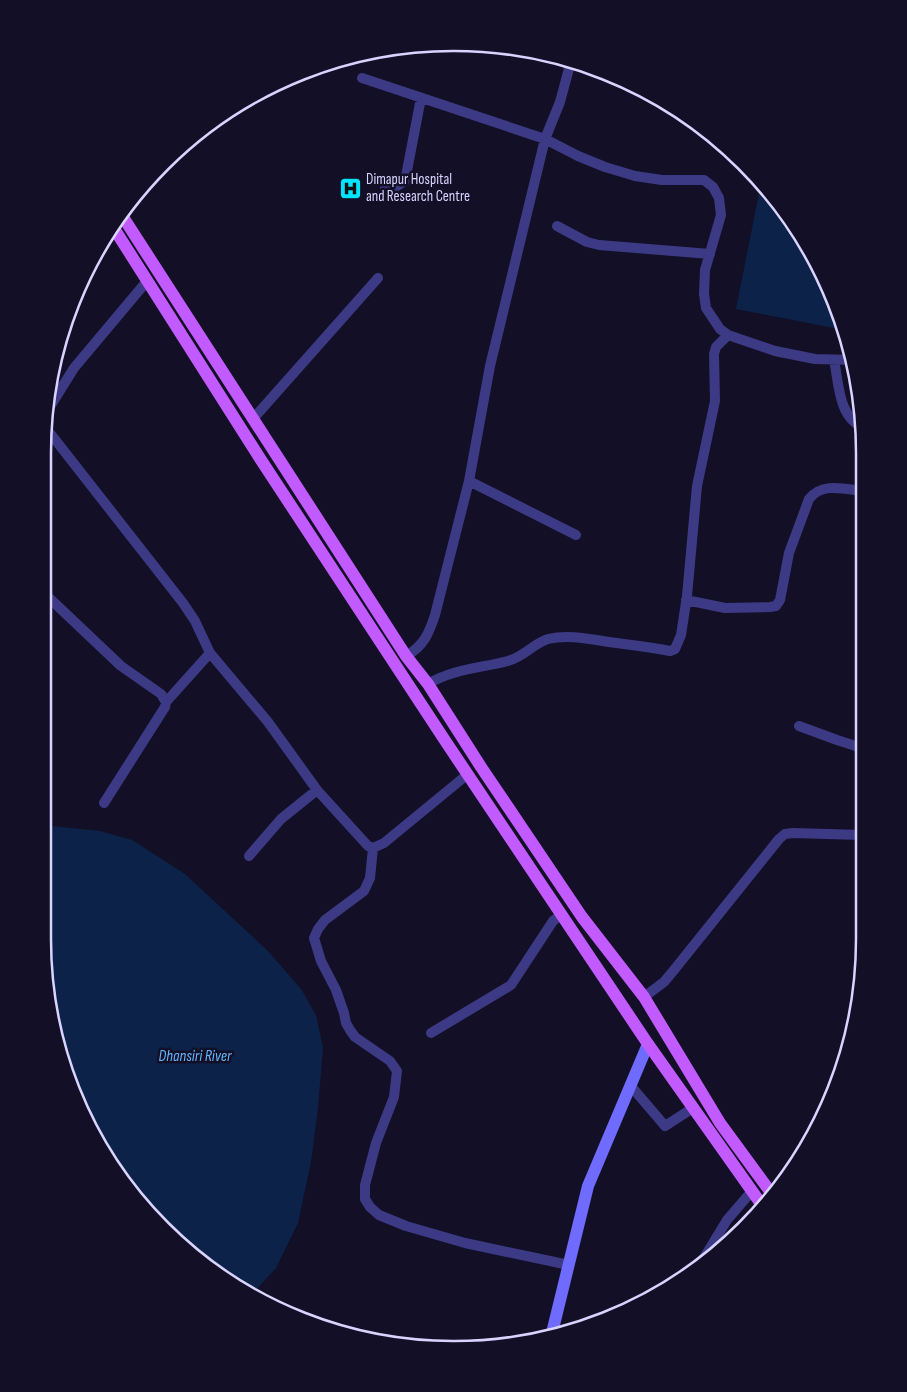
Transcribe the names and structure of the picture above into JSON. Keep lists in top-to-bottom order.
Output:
{
  "water": ["Dhansiri River"],
  "places": {
    "hospital": ["Dimapur Hospital and Research Centre"]
  }
}
